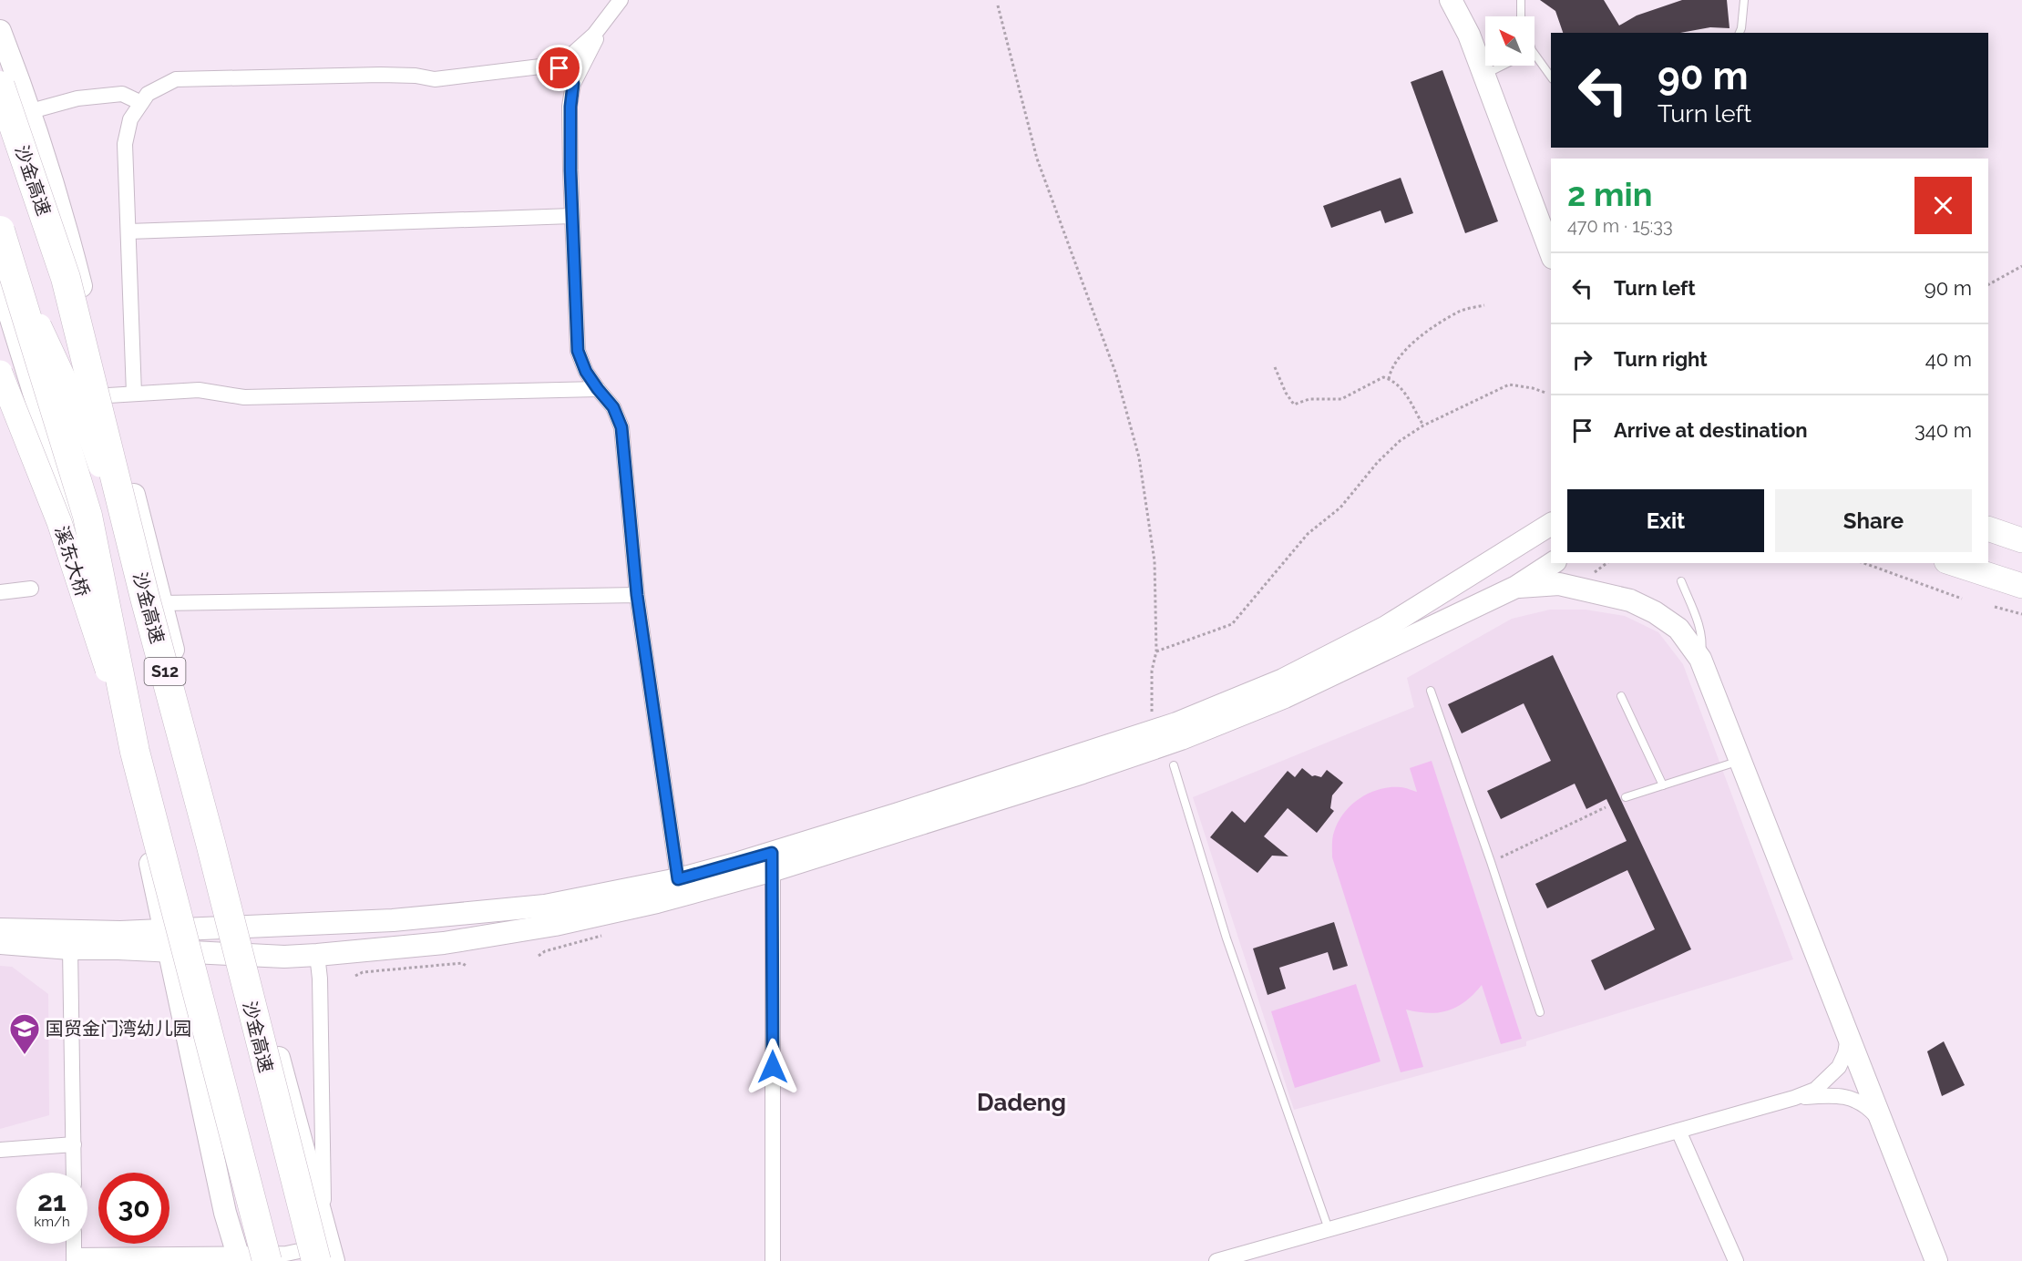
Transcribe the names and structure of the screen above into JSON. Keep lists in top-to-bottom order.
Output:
{
  "streets": {
    "highway": ["沙金高速", "S12"],
    "main road": ["溪东大桥"]
  },
  "crossings": [
    ["溪东大桥", "S12"]
  ],
  "districts": ["Dadeng"],
  "places": {
    "school or university": ["国贸金门湾幼儿园"]
  },
  "north": "top left",
  "page": {
    "turn": ["90 m", "Turn left"],
    "heading": ["2 min", "470 m · 15:33"],
    "list": [
      {
        "name": "Turn left",
        "value": "90 m"
      },
      {
        "name": "Turn right",
        "value": "40 m"
      },
      {
        "name": "Arrive at destination",
        "value": "340 m"
      }
    ],
    "buttons": ["Exit", "Share"],
    "speed": "21 km/h",
    "limit": "30"
  }
}
